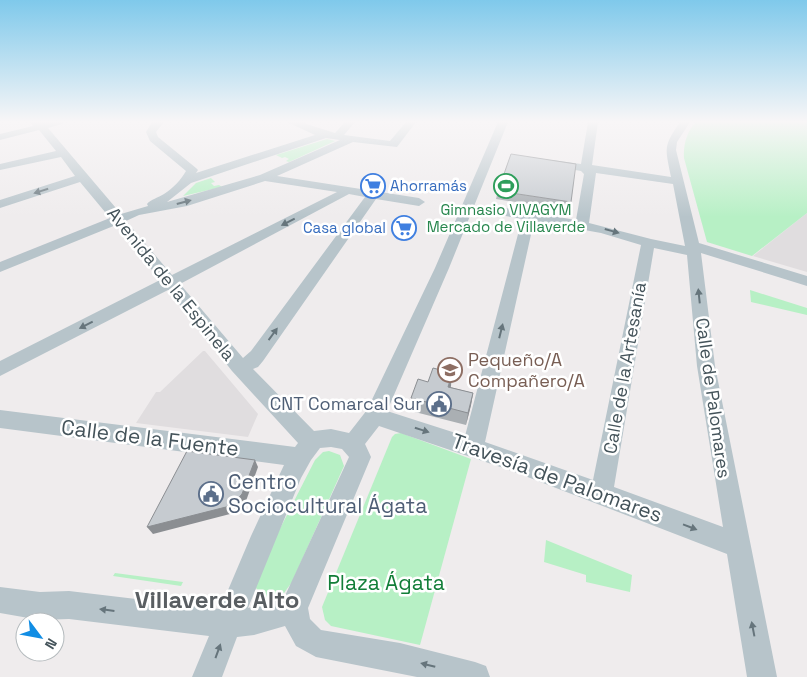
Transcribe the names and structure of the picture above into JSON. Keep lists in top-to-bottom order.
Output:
{
  "streets": {
    "street": [
      "Avenida de la Espinela",
      "Calle de la Artesanía",
      "Calle de Palomares",
      "Calle de la Fuente",
      "Travesía de Palomares"
    ]
  },
  "crossings": [
    ["Avenida de la Espinela", "Calle de la Fuente"],
    ["Calle de la Artesanía", "Travesía de Palomares"],
    ["Calle de Palomares", "Travesía de Palomares"]
  ],
  "one_way": ["Calle de Palomares", "Travesía de Palomares"],
  "districts": ["Villaverde Alto"],
  "parks": ["Plaza Ágata"],
  "places": {
    "supermarket": ["Ahorramás", "Casa global"],
    "sports": ["Gimnasio VIVAGYM Mercado de Villaverde"],
    "school or university": ["Pequeño/A Compañero/A"],
    "public building": ["CNT Comarcal Sur", "Centro Sociocultural Ágata"]
  },
  "north": "bottom right"
}
